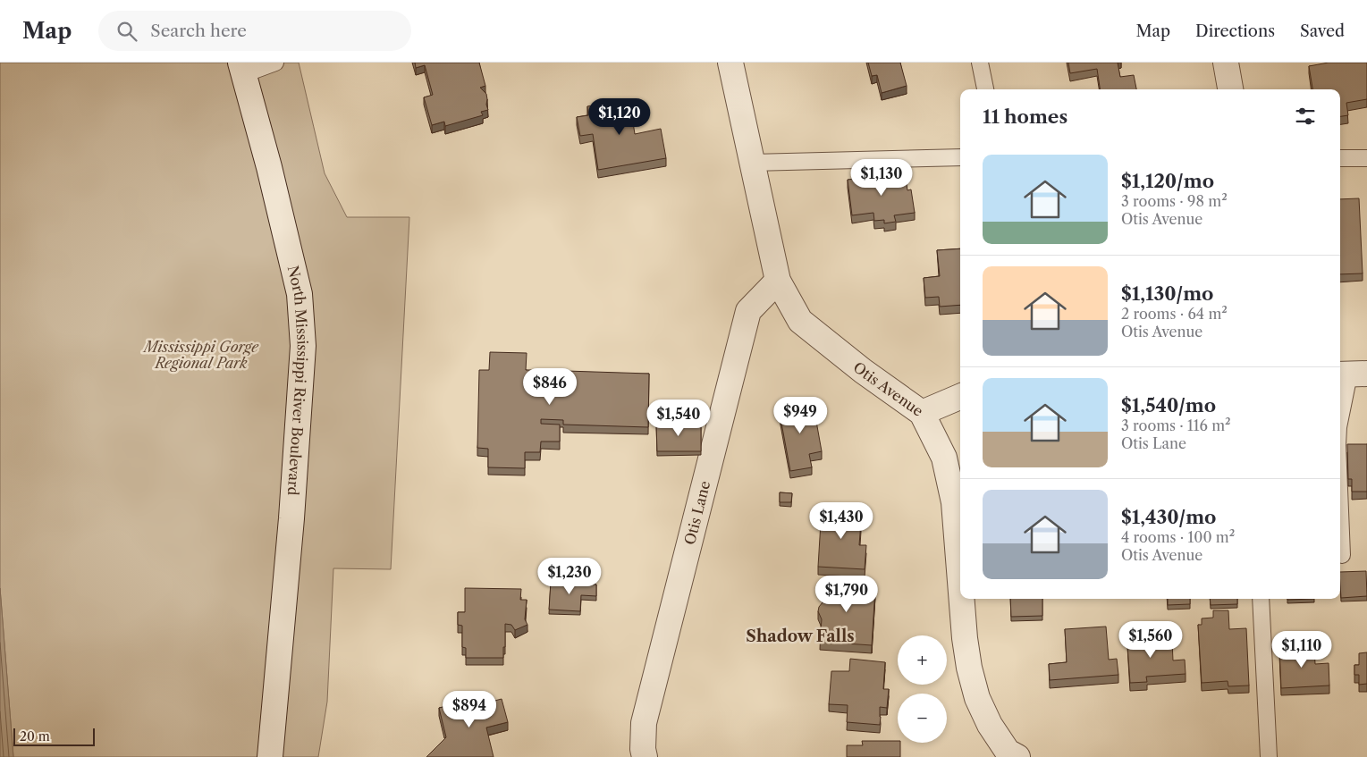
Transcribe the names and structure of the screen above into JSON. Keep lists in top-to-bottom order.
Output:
{
  "streets": {
    "street": ["North Mississippi River Boulevard", "Otis Avenue", "Otis Lane"]
  },
  "crossings": [
    ["Otis Avenue", "Otis Lane"]
  ],
  "districts": ["Shadow Falls"],
  "parks": ["Mississippi Gorge Regional Park"],
  "scale_bar": "20 m",
  "page": {
    "header": "Map",
    "search": "Search here",
    "nav": ["Map", "Directions", "Saved"],
    "heading": "11 homes",
    "price": [
      "$1,120",
      "$1,130",
      "$846",
      "$949",
      "$1,540",
      "$1,430",
      "$1,230",
      "$1,790",
      "$1,560",
      "$1,110",
      "$894"
    ],
    "list": [
      {
        "name": "$1,120/mo",
        "note": "3 rooms · 98 m² · Otis Avenue"
      },
      {
        "name": "$1,130/mo",
        "note": "2 rooms · 64 m² · Otis Avenue"
      },
      {
        "name": "$1,540/mo",
        "note": "3 rooms · 116 m² · Otis Lane"
      },
      {
        "name": "$1,430/mo",
        "note": "4 rooms · 100 m² · Otis Avenue"
      }
    ],
    "map_buttons": ["+", "−"],
    "scale": "20 m"
  }
}
